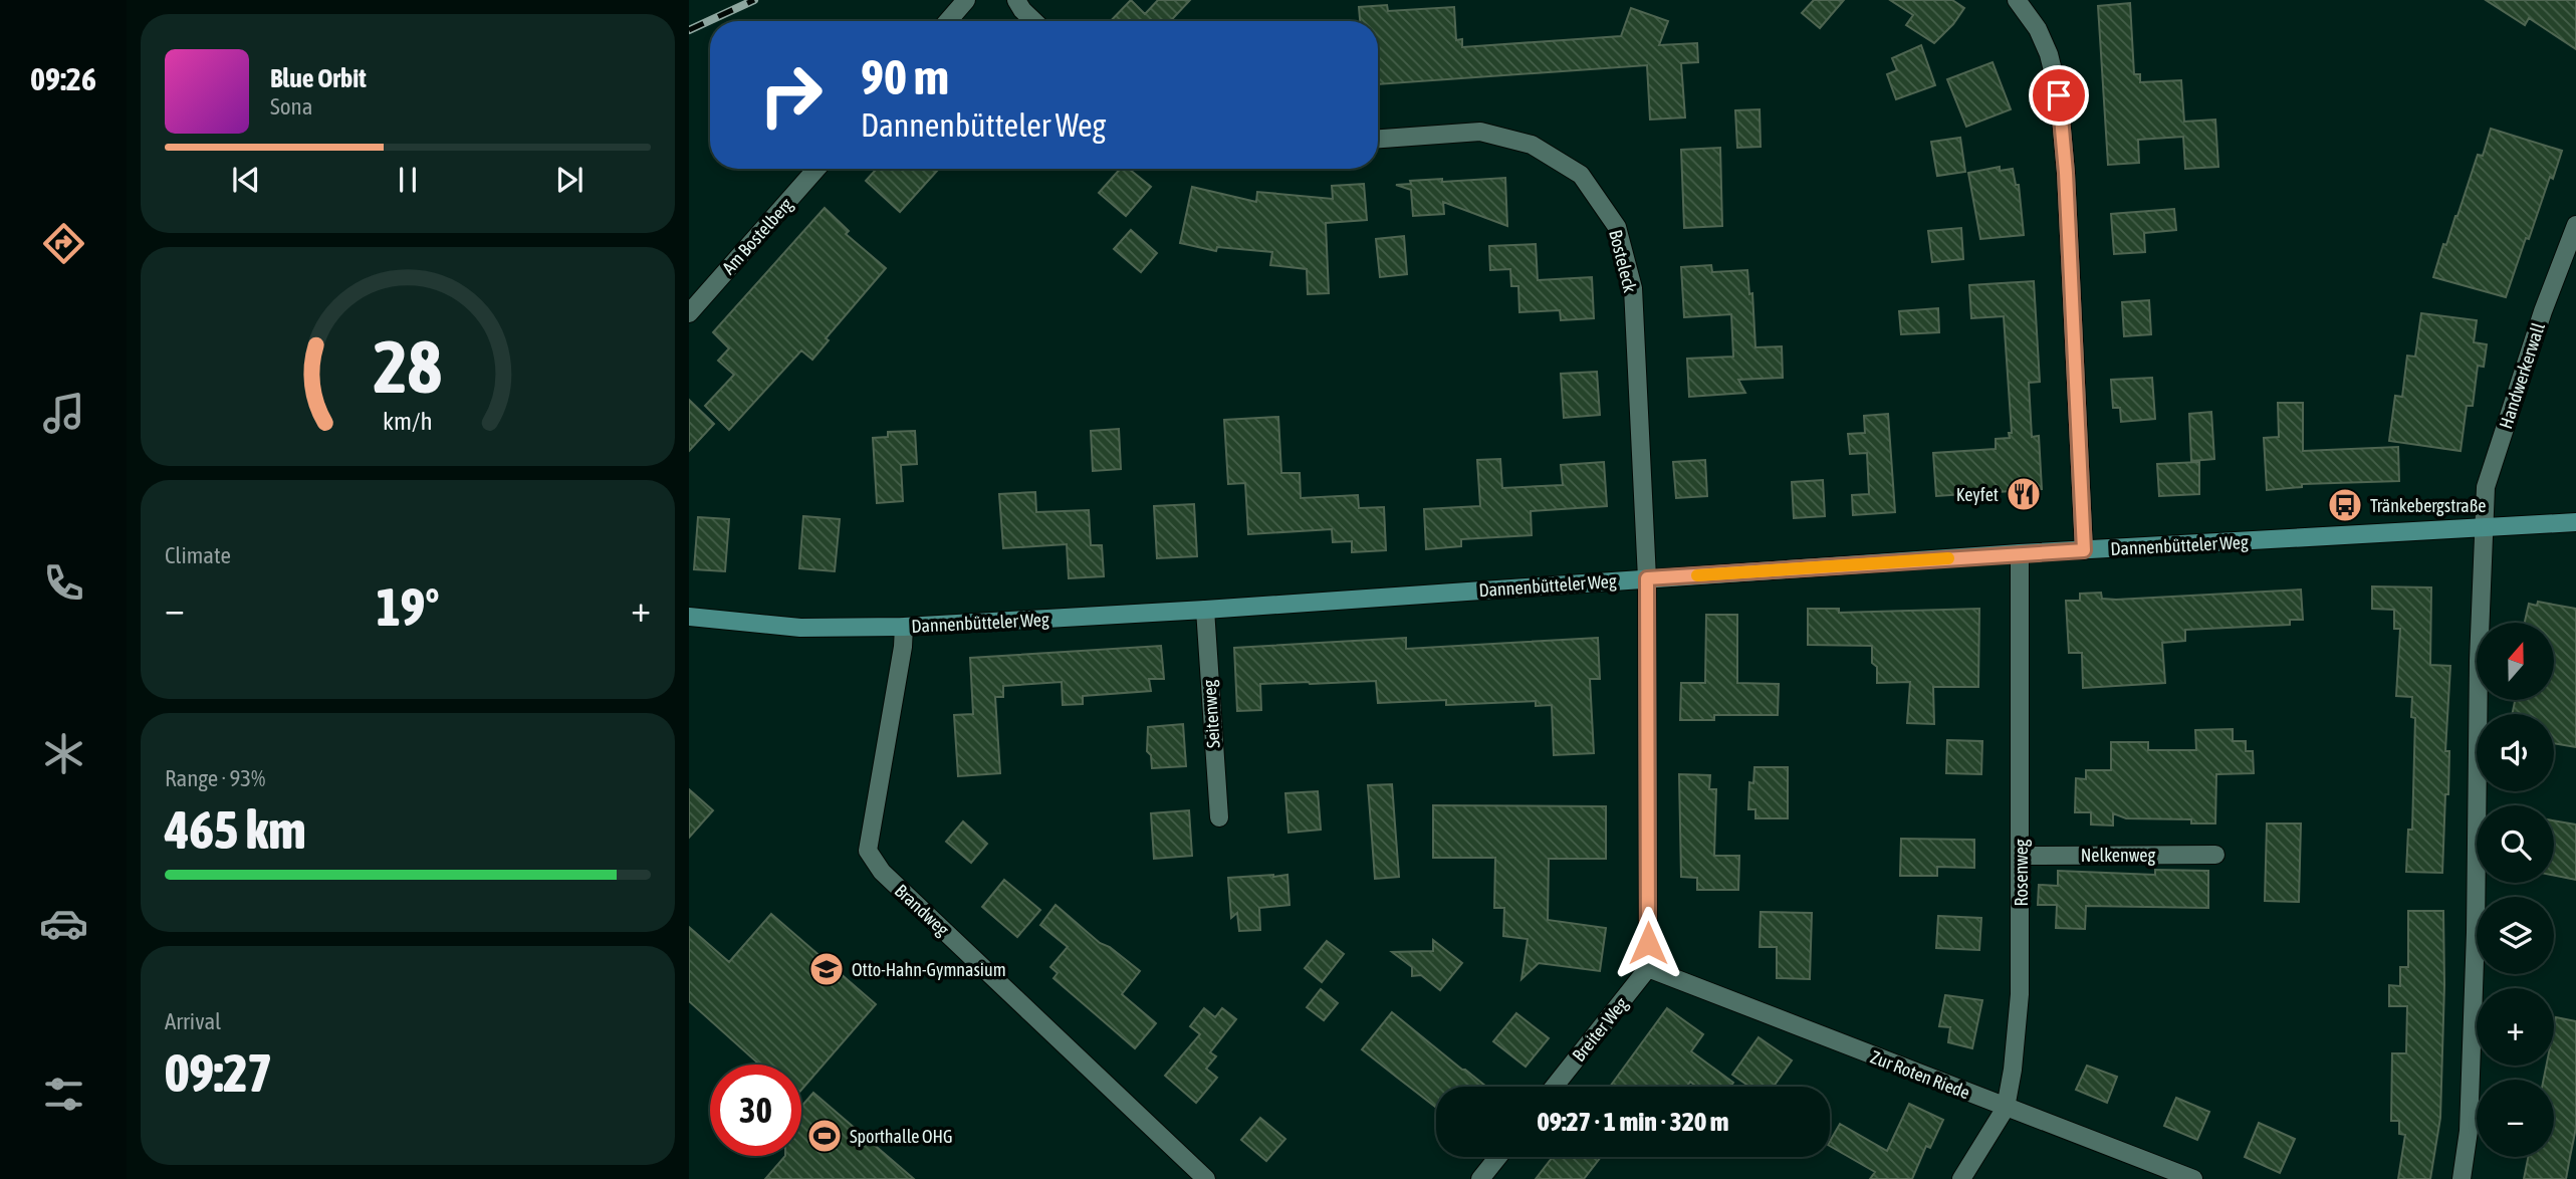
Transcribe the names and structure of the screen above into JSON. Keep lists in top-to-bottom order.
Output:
{
  "streets": {
    "street": [
      "Am Bostelberg",
      "Bosteleck",
      "Handwerkerwall",
      "Dannenbütteler Weg",
      "Seitenweg",
      "Nelkenweg",
      "Rosenweg",
      "Brandweg",
      "Breiter Weg",
      "Zur Roten Riede"
    ]
  },
  "crossings": [
    ["Bosteleck", "Dannenbütteler Weg"],
    ["Handwerkerwall", "Dannenbütteler Weg"],
    ["Dannenbütteler Weg", "Seitenweg"],
    ["Dannenbütteler Weg", "Rosenweg"],
    ["Dannenbütteler Weg", "Brandweg"],
    ["Nelkenweg", "Rosenweg"],
    ["Rosenweg", "Zur Roten Riede"],
    ["Breiter Weg", "Zur Roten Riede"]
  ],
  "places": {
    "restaurant": ["Keyfet"],
    "bus stop": ["Tränkebergstraße"],
    "school or university": ["Otto-Hahn-Gymnasium"],
    "sports": ["Sporthalle OHG"]
  },
  "north": "top",
  "page": {
    "tabs": "09:26",
    "turn": ["90 m", "Dannenbütteler Weg"],
    "song": ["Blue Orbit", "Sona"],
    "tile": [
      "Climate",
      ["Range · 93%", "465 km"],
      ["Arrival", "09:27"]
    ],
    "heat": ["−", "19°", "+"],
    "map_buttons": ["+", "−"],
    "limit": "30",
    "trip": "09:27 · 1 min · 320 m",
    "gauge": ["28", "km/h"]
  }
}
